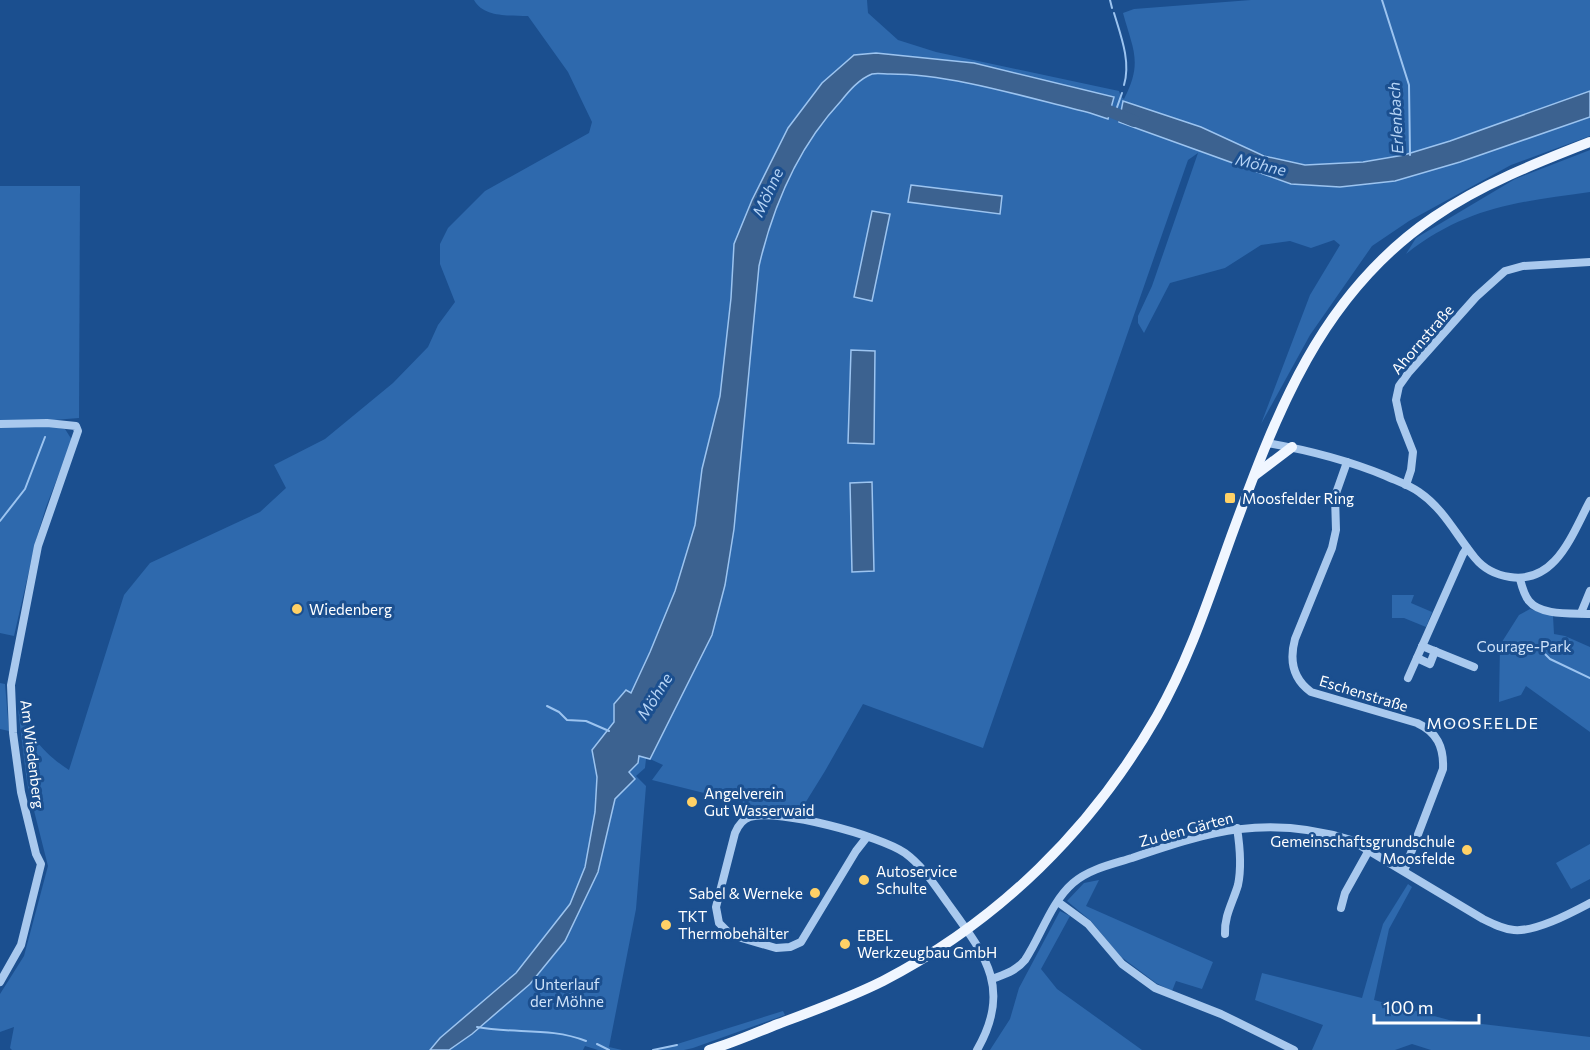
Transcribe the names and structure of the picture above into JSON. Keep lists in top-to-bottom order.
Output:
{
  "streets": {
    "street": [
      "Ahornstraße",
      "Eschenstraße",
      "Am Wiedenberg",
      "Zu den Gärten"
    ]
  },
  "districts": ["MOOSFELDE"],
  "water": ["Erlenbach", "Möhne"],
  "parks": ["Courage-Park", "Unterlauf der Möhne"],
  "places": {
    "transit": ["Moosfelder Ring"],
    "other": [
      "Wiedenberg",
      "Angelverein Gut Wasserwaid",
      "Gemeinschaftsgrundschule Moosfelde",
      "Autoservice Schulte",
      "Sabel & Werneke",
      "TKT Thermobehälter",
      "EBEL Werkzeugbau GmbH"
    ]
  },
  "scale_bar": "100 m"
}
